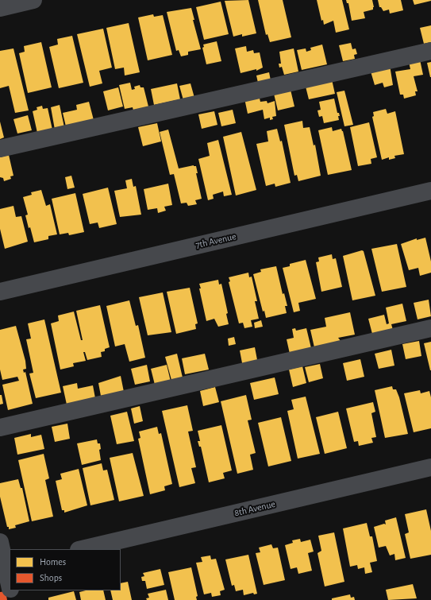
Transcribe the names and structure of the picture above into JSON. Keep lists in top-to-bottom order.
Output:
{
  "streets": {
    "street": ["7th Avenue", "8th Avenue"]
  },
  "legend": ["Homes", "Shops"]
}
